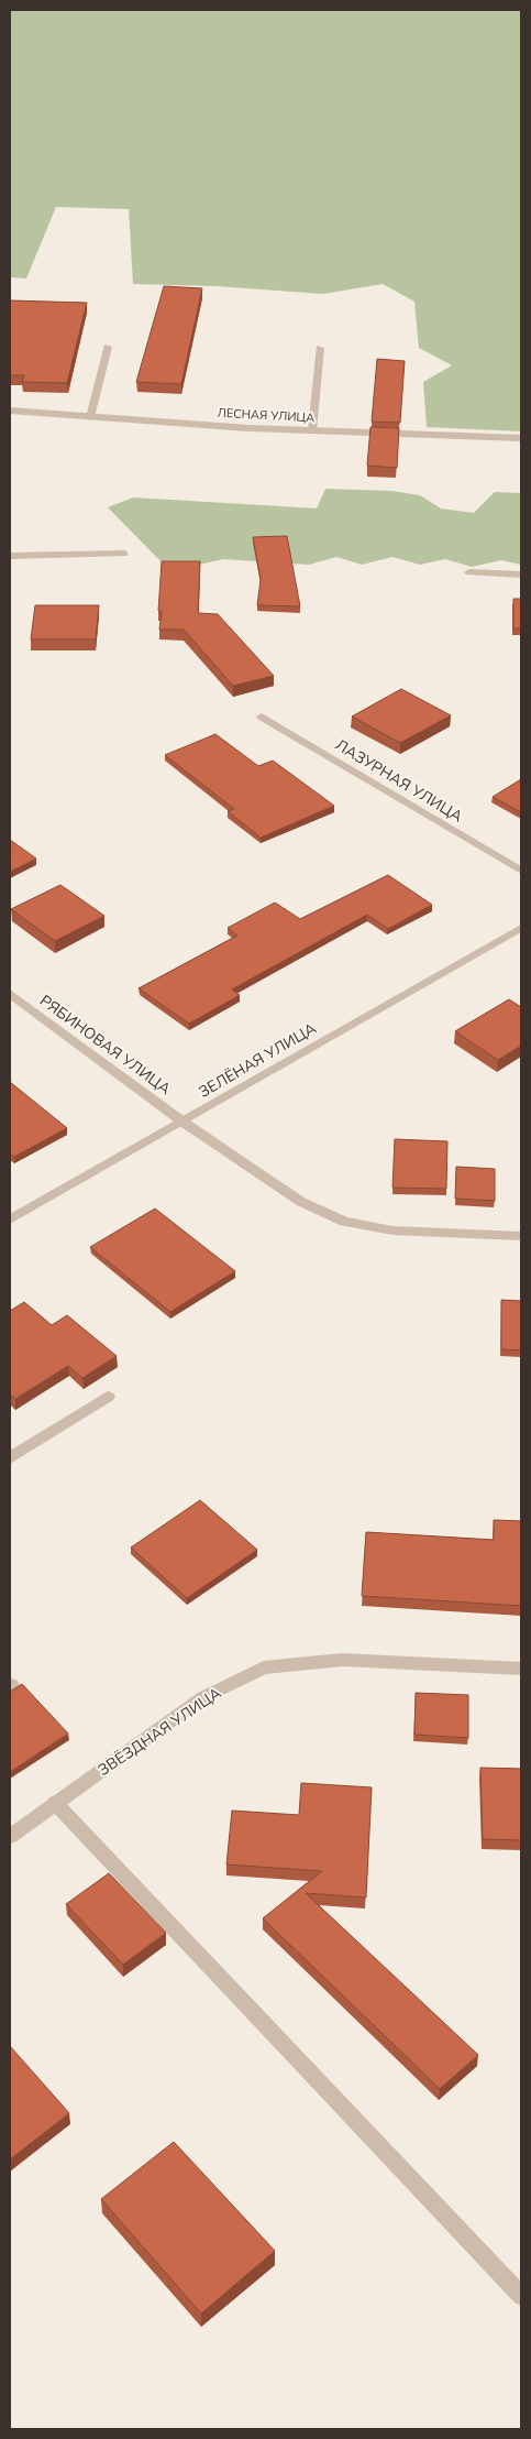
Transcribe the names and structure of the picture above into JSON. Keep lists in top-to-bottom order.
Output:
{
  "streets": {
    "street": [
      "ЛЕСНАЯ УЛИЦА",
      "ЛАЗУРНАЯ УЛИЦА",
      "РЯБИНОВАЯ УЛИЦА",
      "ЗЕЛЁНАЯ УЛИЦА",
      "ЗВЁЗДНАЯ УЛИЦА"
    ]
  },
  "crossings": [
    ["РЯБИНОВАЯ УЛИЦА", "ЗЕЛЁНАЯ УЛИЦА"]
  ]
}
